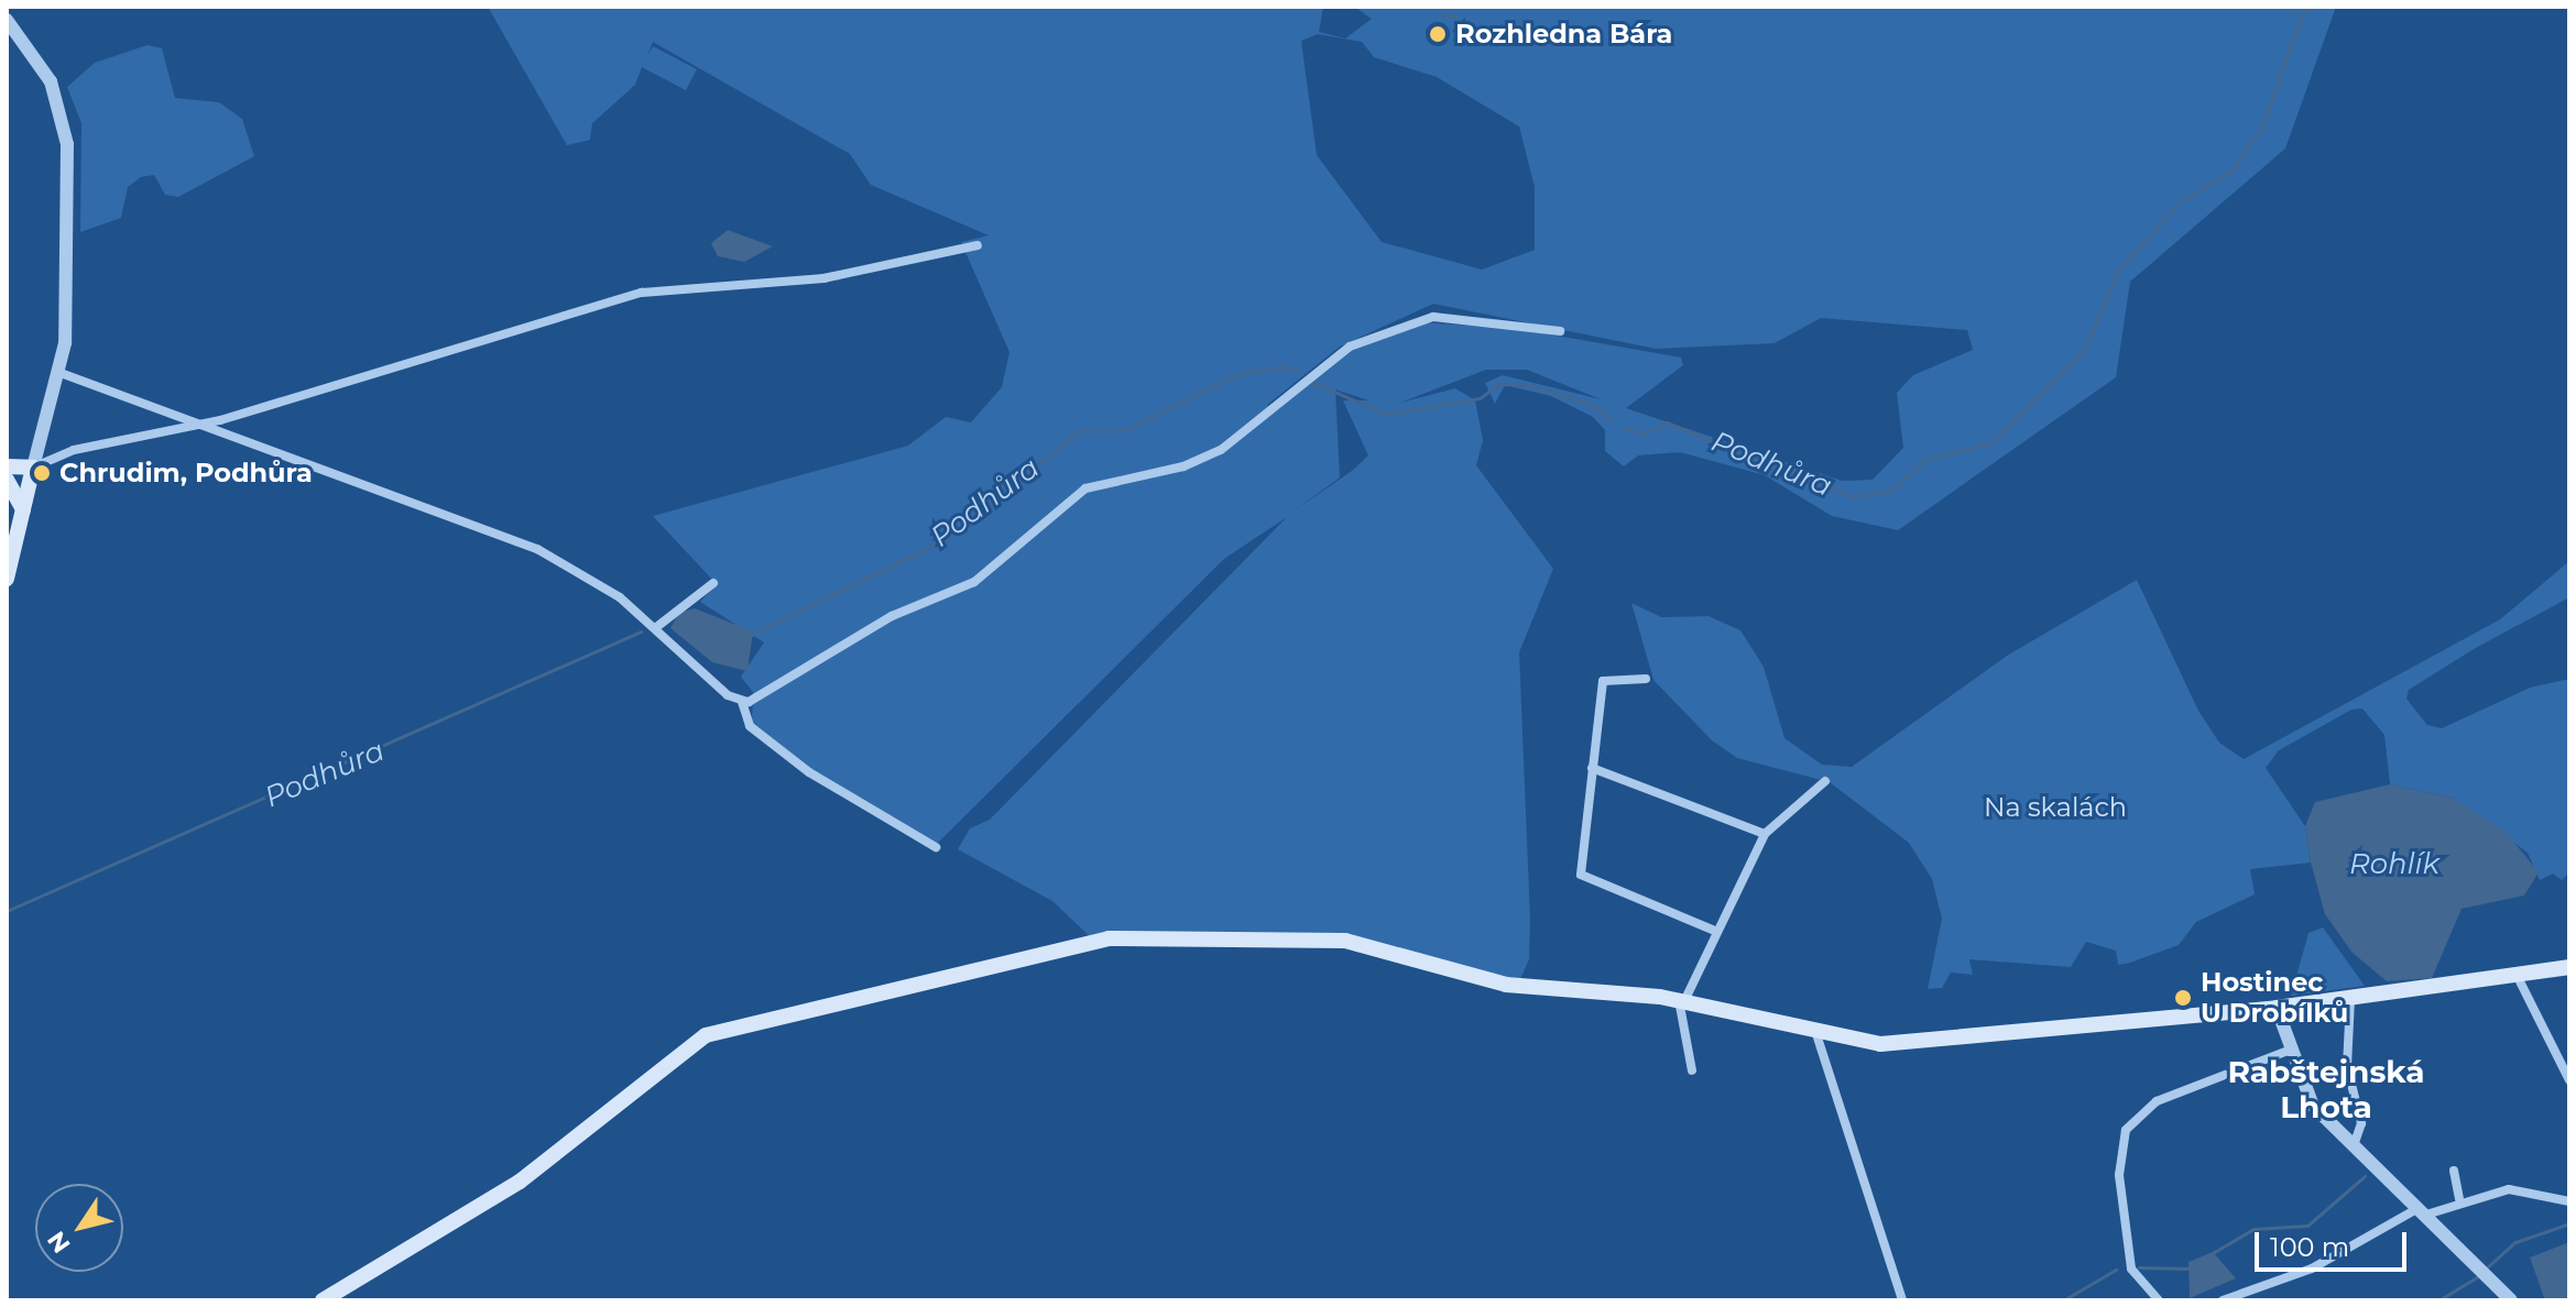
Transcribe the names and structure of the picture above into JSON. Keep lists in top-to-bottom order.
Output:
{
  "districts": ["Rabštejnská Lhota"],
  "water": ["Podhůra", "Rohlík"],
  "parks": ["Na skalách"],
  "places": ["Rozhledna Bára", "Chrudim, Podhůra", "Hostinec U Drobílků"],
  "scale_bar": "100 m",
  "north": "bottom left"
}
